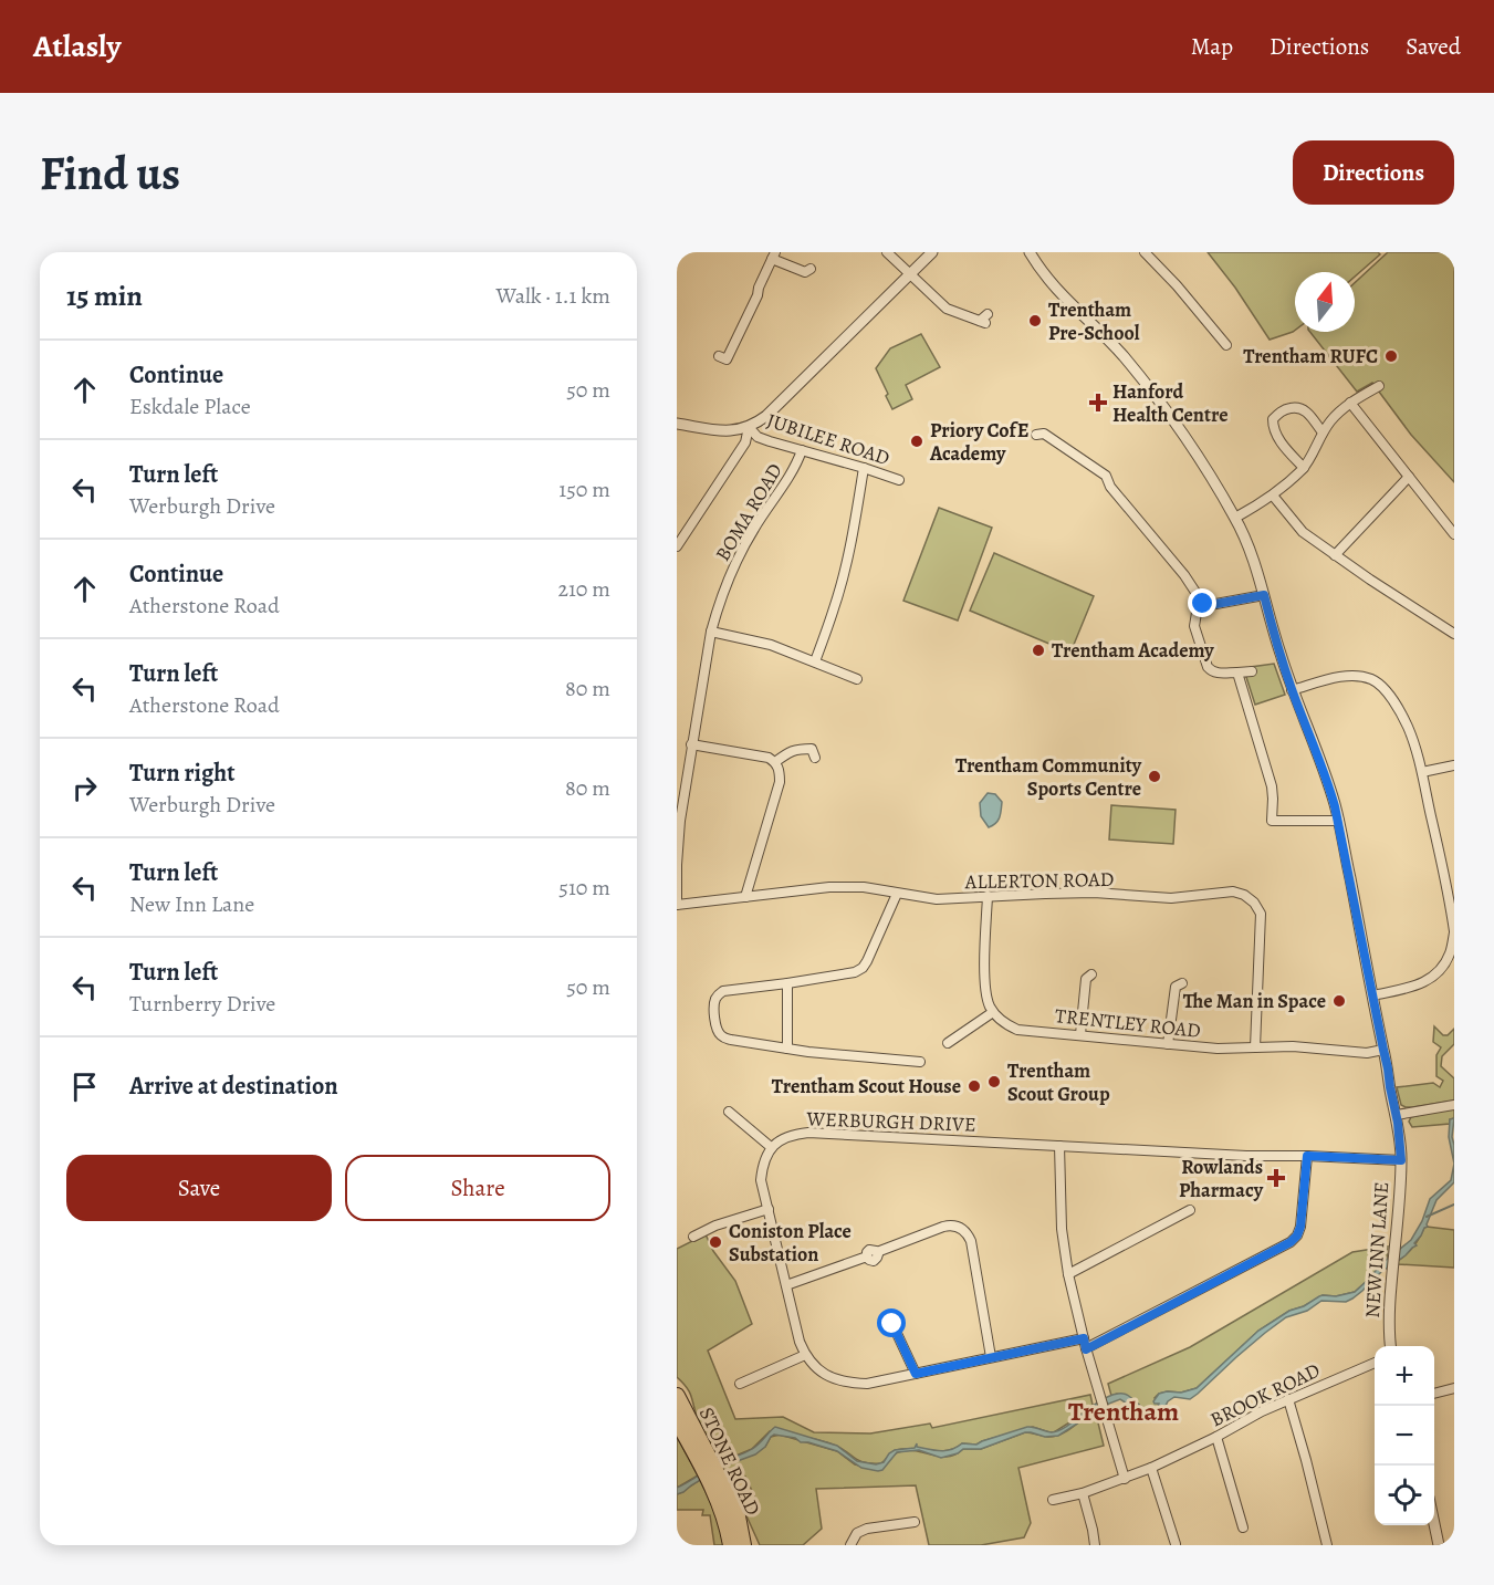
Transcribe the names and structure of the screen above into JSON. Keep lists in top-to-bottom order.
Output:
{
  "streets": {
    "highway": ["STONE ROAD"],
    "street": [
      "JUBILEE ROAD",
      "BOMA ROAD",
      "ALLERTON ROAD",
      "TRENTLEY ROAD",
      "WERBURGH DRIVE",
      "NEW INN LANE",
      "BROOK ROAD"
    ]
  },
  "crossings": [
    ["JUBILEE ROAD", "BOMA ROAD"],
    ["BOMA ROAD", "ALLERTON ROAD"],
    ["ALLERTON ROAD", "TRENTLEY ROAD"],
    ["TRENTLEY ROAD", "NEW INN LANE"],
    ["WERBURGH DRIVE", "NEW INN LANE"]
  ],
  "districts": ["Trentham"],
  "places": {
    "other": [
      "Trentham Pre-School",
      "Trentham RUFC",
      "Priory CofE Academy",
      "Trentham Academy",
      "Trentham Community Sports Centre",
      "The Man in Space",
      "Trentham Scout Group",
      "Trentham Scout House",
      "Coniston Place Substation"
    ],
    "health": ["Hanford Health Centre", "Rowlands Pharmacy"]
  },
  "north": "top",
  "page": {
    "header": "Atlasly",
    "nav": ["Map", "Directions", "Saved"],
    "buttons": [
      "Directions",
      ["Save", "Share"]
    ],
    "title": "Find us",
    "heading": ["15 min", "Walk · 1.1 km"],
    "list": [
      ["Continue", "Eskdale Place", "50 m"],
      ["Turn left", "Werburgh Drive", "150 m"],
      ["Continue", "Atherstone Road", "210 m"],
      ["Turn left", "Atherstone Road", "80 m"],
      ["Turn right", "Werburgh Drive", "80 m"],
      ["Turn left", "New Inn Lane", "510 m"],
      ["Turn left", "Turnberry Drive", "50 m"],
      "Arrive at destination"
    ],
    "map_buttons": ["+", "−"]
  }
}
